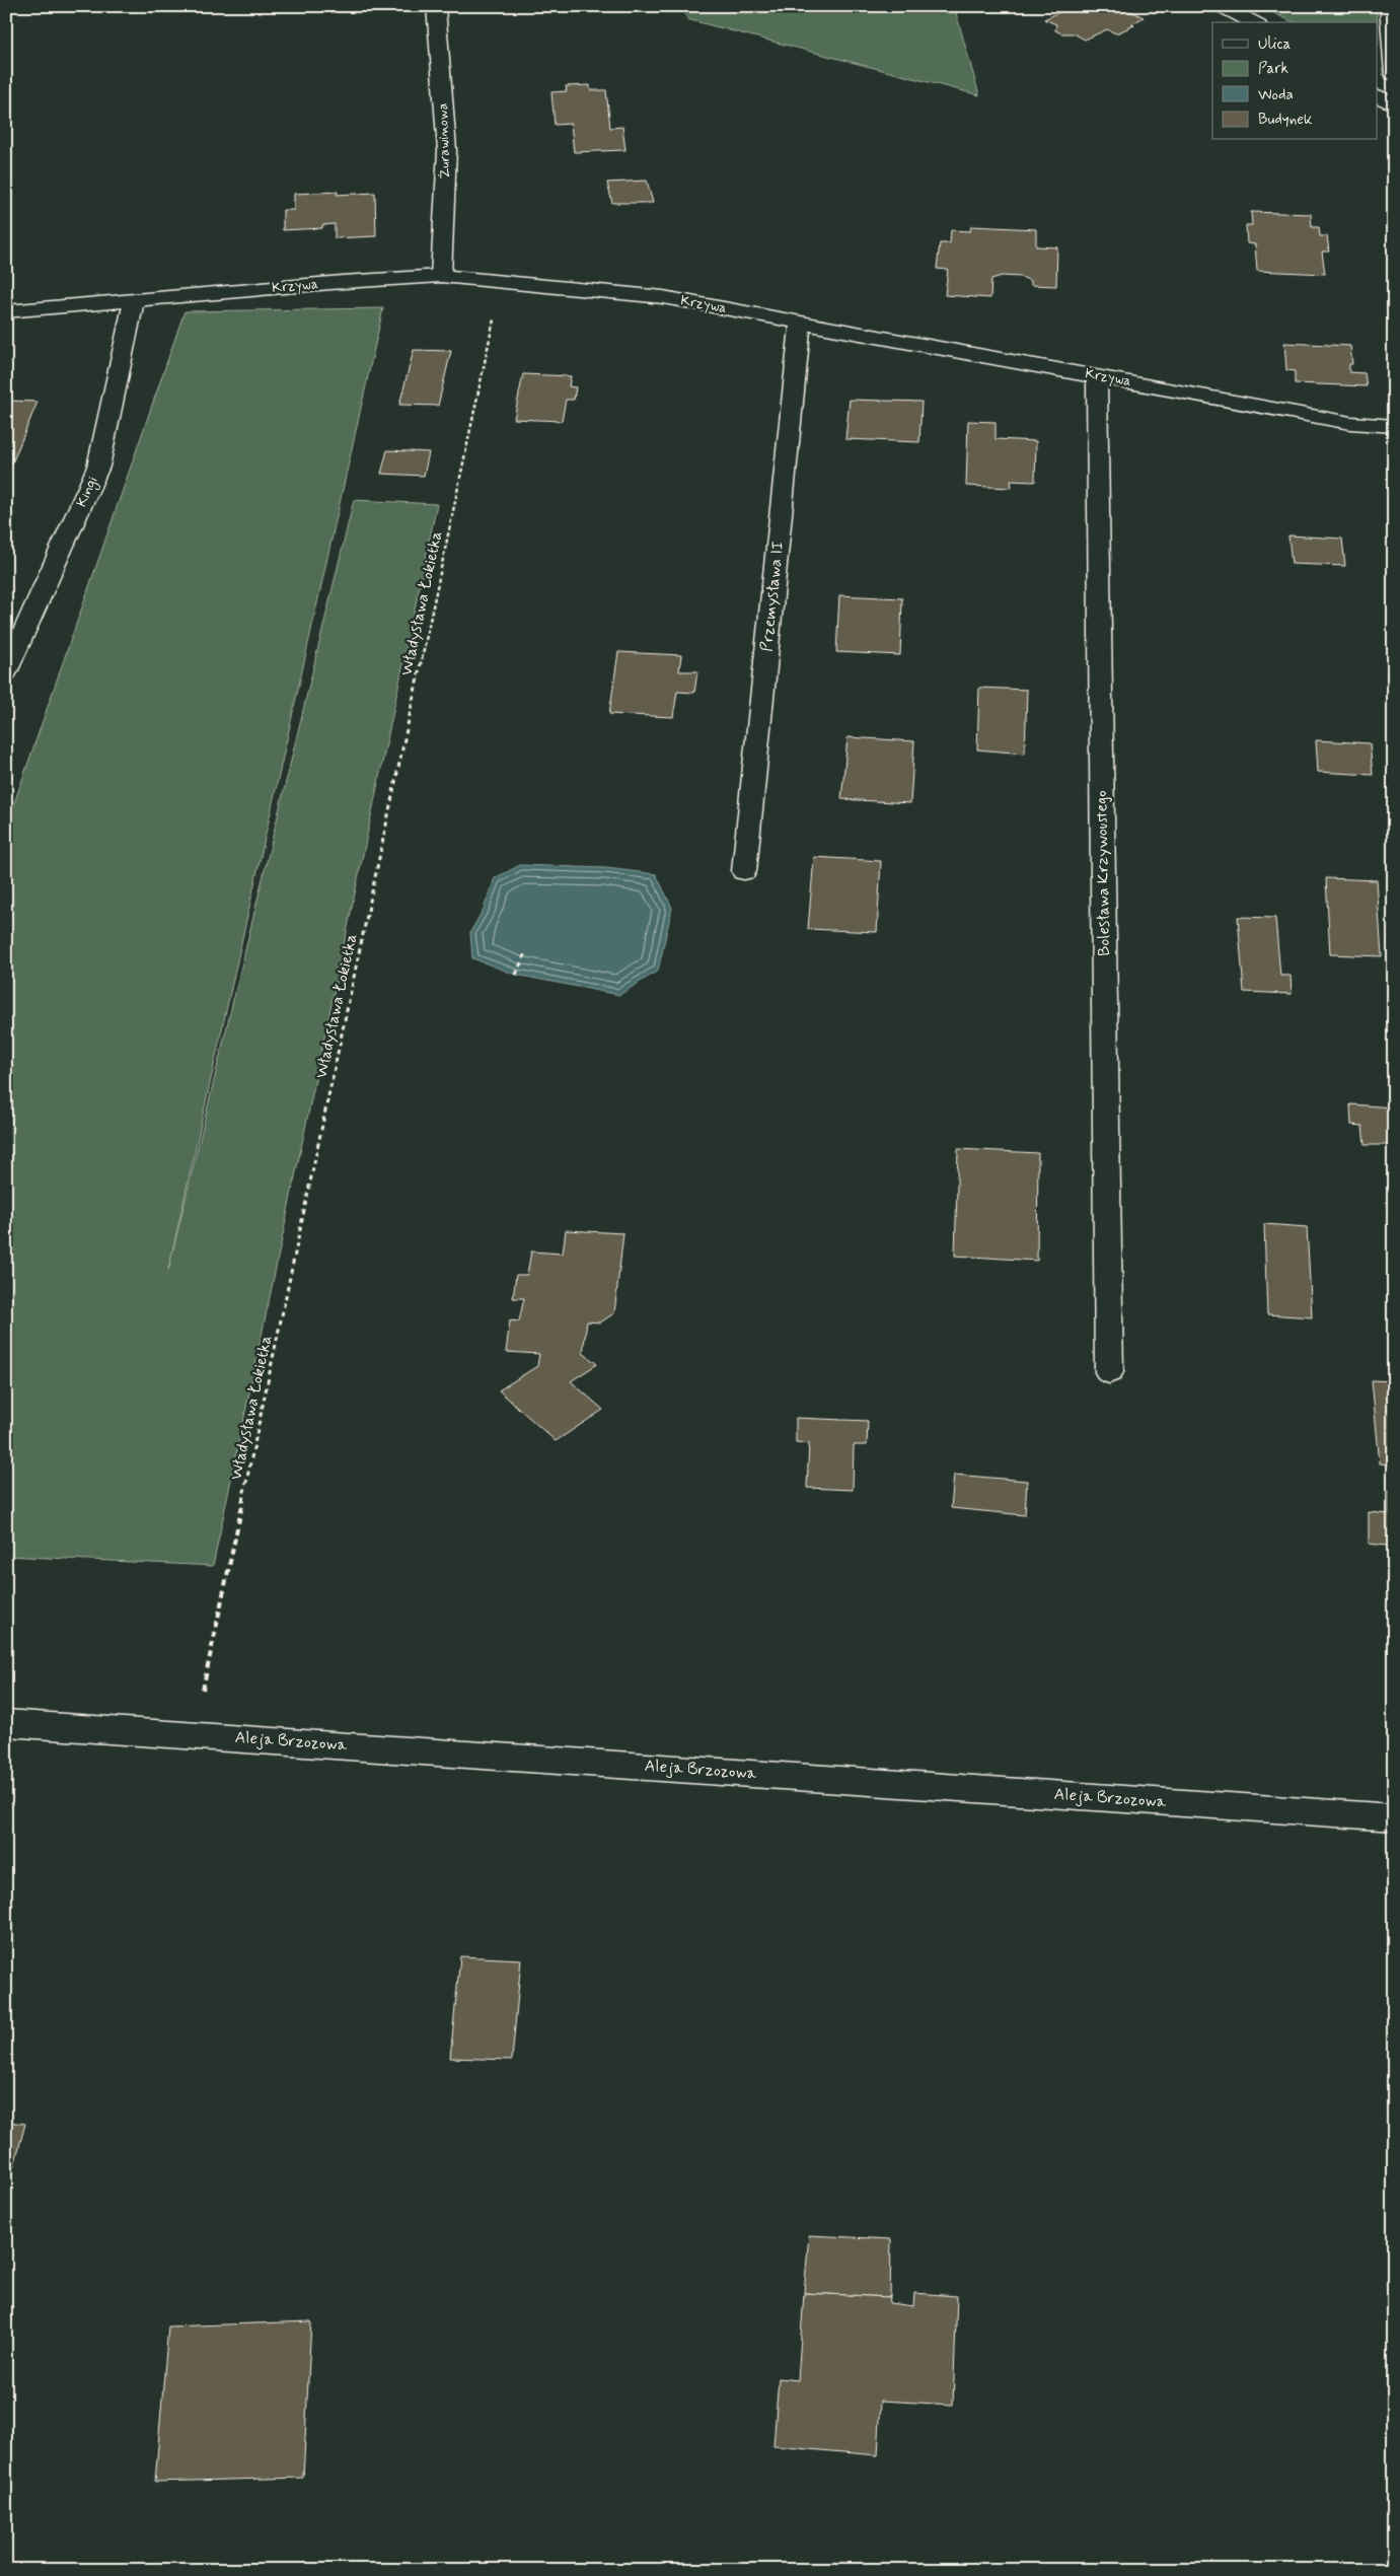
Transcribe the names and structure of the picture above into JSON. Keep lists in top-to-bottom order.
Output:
{
  "streets": {
    "street": [
      "Żurawinowa",
      "Krzywa",
      "Kingi",
      "Przemysława II",
      "Bolesława Krzywoustego",
      "Aleja Brzozowa"
    ],
    "path": ["Władysława Łokietka"]
  },
  "crossings": [
    ["Żurawinowa", "Krzywa"],
    ["Krzywa", "Kingi"],
    ["Krzywa", "Przemysława II"],
    ["Krzywa", "Władysława Łokietka"],
    ["Krzywa", "Bolesława Krzywoustego"],
    ["Władysława Łokietka", "Aleja Brzozowa"]
  ],
  "legend": [
    "Ulica",
    "Park",
    "Woda",
    "Budynek"
  ]
}
